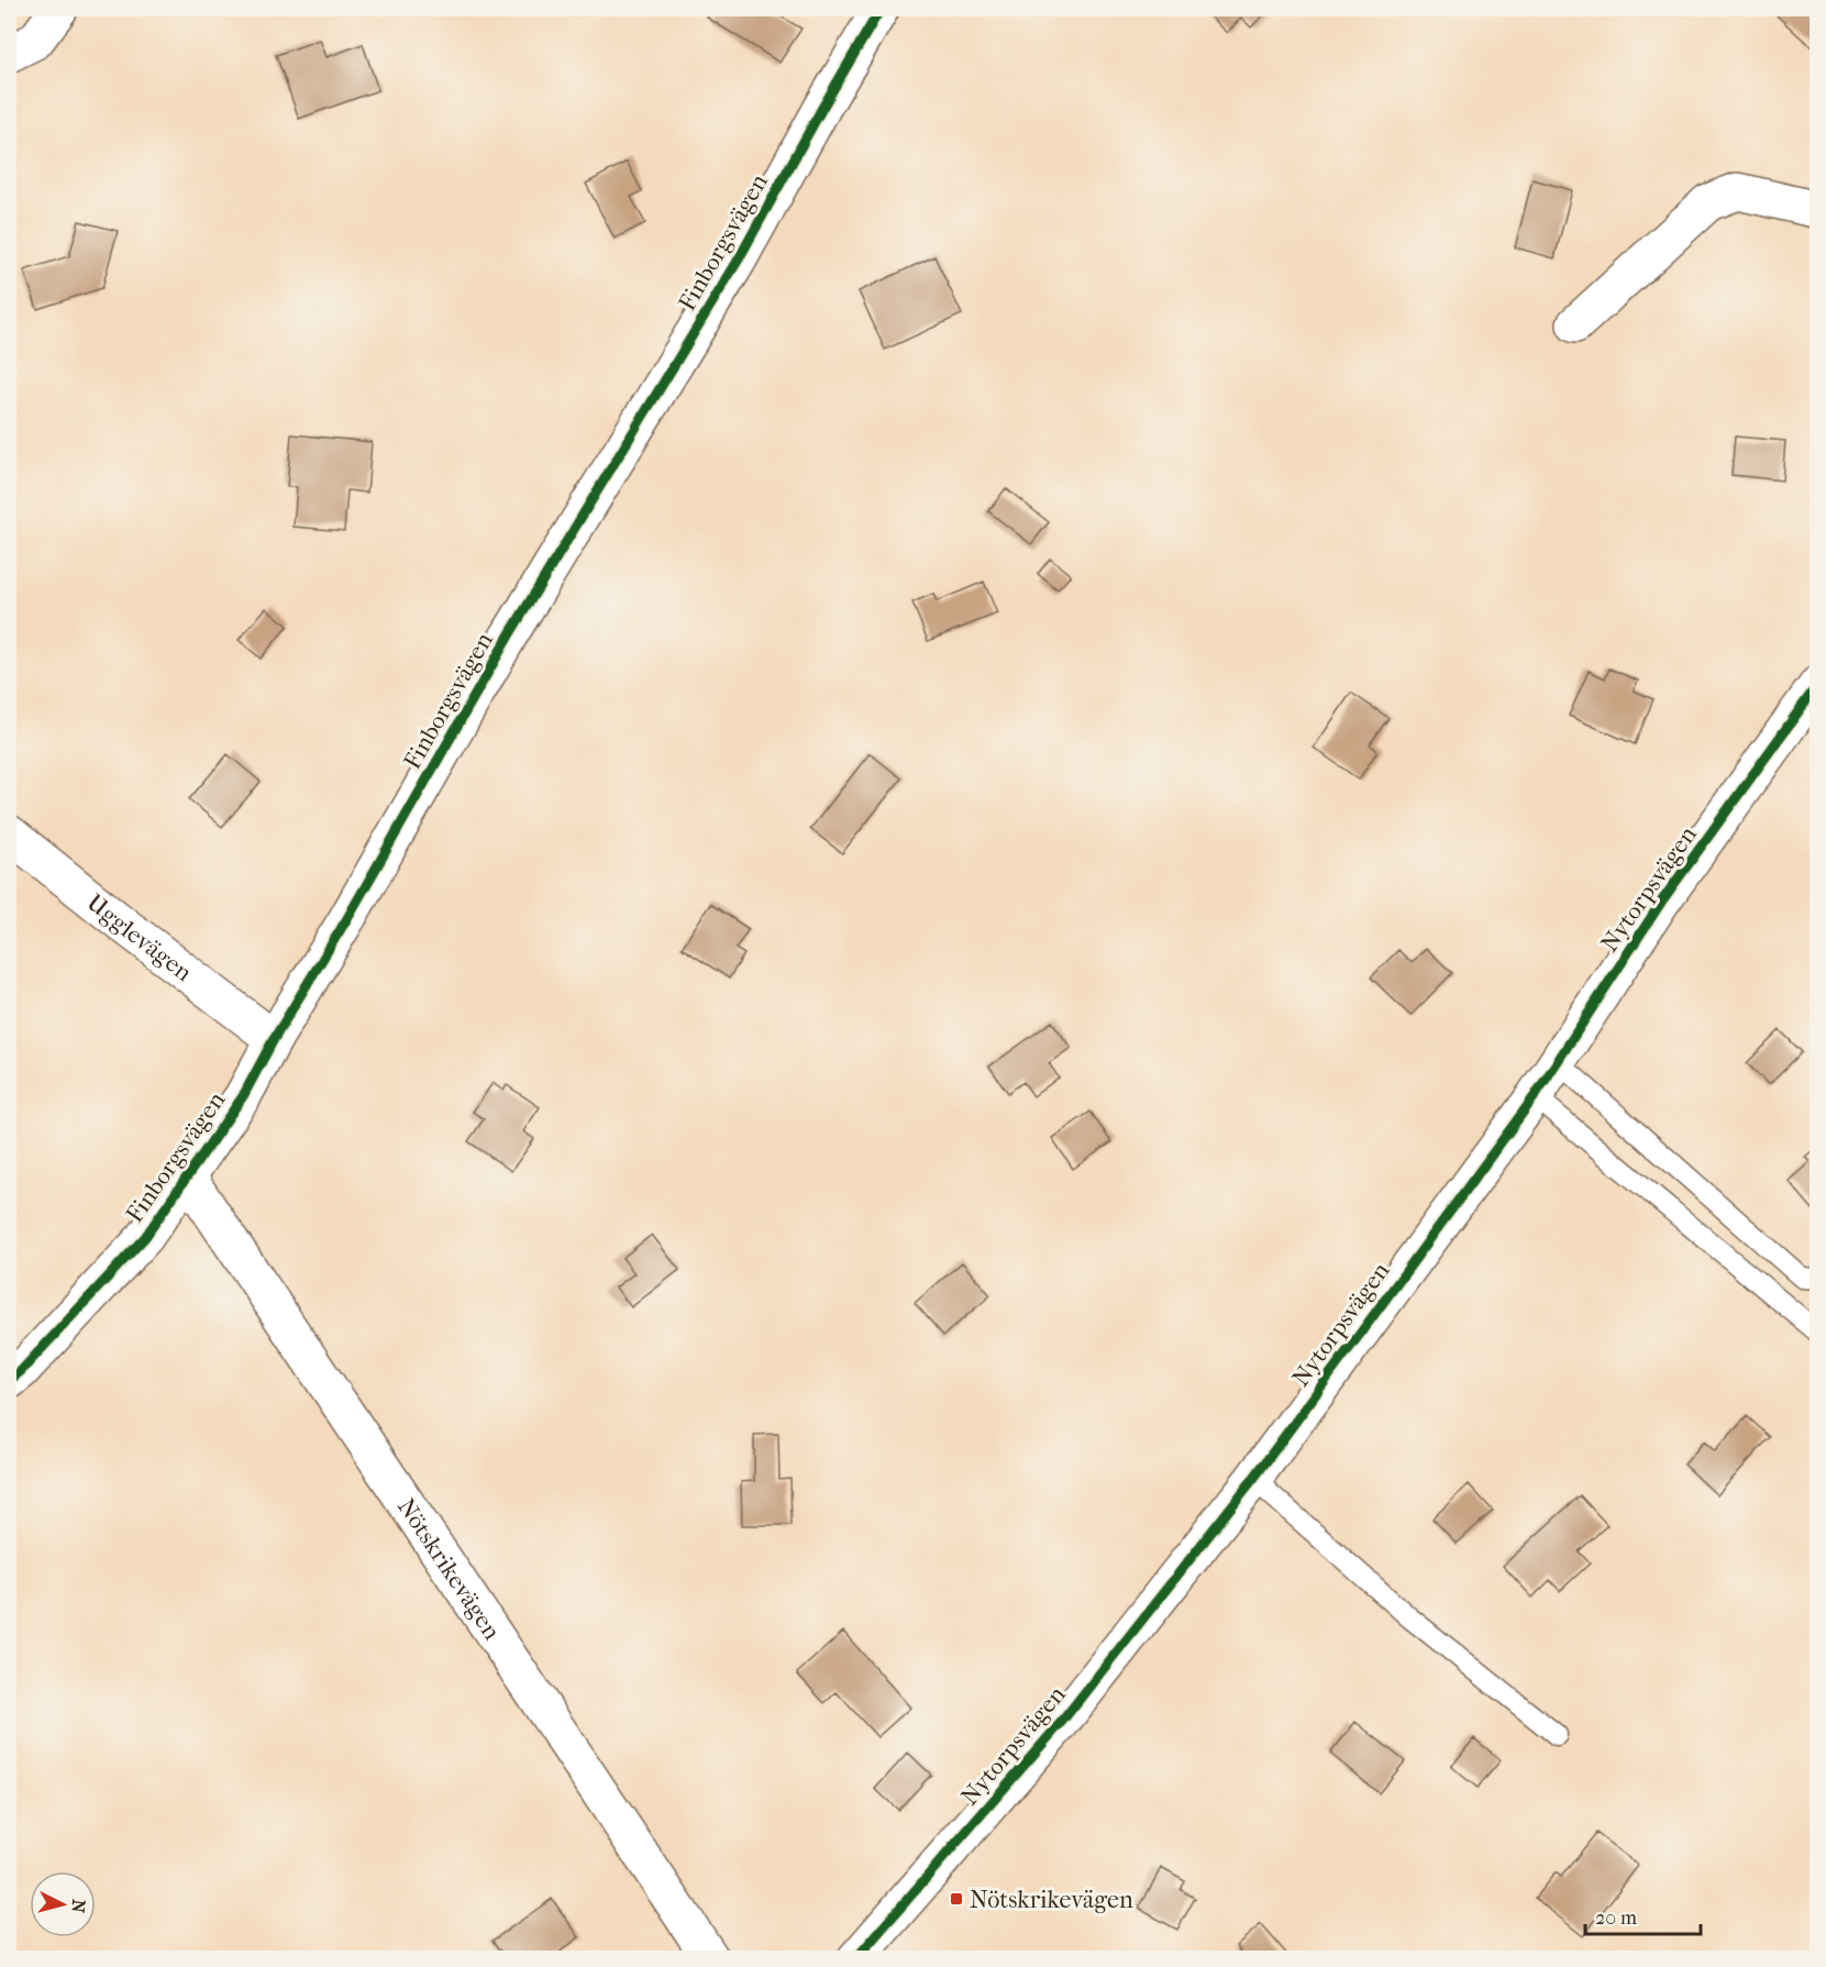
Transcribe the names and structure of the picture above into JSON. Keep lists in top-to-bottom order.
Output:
{
  "streets": {
    "street": [
      "Finborgsvägen",
      "Nytorpsvägen",
      "Ugglevägen",
      "Nötskrikevägen"
    ]
  },
  "crossings": [
    ["Finborgsvägen", "Ugglevägen"],
    ["Finborgsvägen", "Nötskrikevägen"]
  ],
  "places": {
    "transit": ["Nötskrikevägen"]
  },
  "scale_bar": "20 m",
  "north": "right"
}
